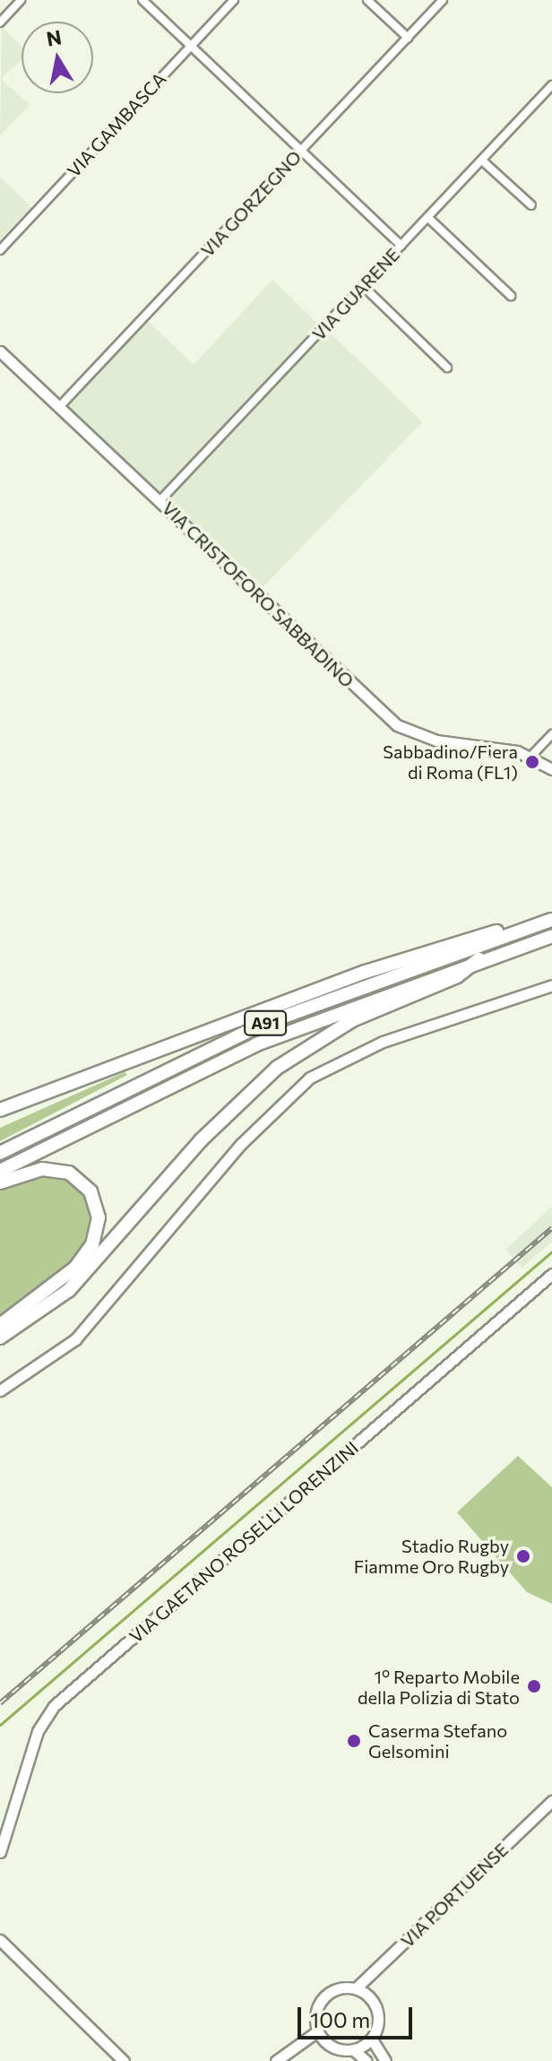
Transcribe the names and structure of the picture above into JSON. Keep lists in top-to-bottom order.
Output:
{
  "streets": {
    "highway": ["A91"],
    "street": [
      "VIA GAMBASCA",
      "VIA GORZEGNO",
      "VIA GUARENE",
      "VIA CRISTOFORO SABBADINO",
      "VIA GAETANO ROSELLI LORENZINI",
      "VIA PORTUENSE"
    ]
  },
  "crossings": [
    ["VIA GORZEGNO", "VIA CRISTOFORO SABBADINO"],
    ["VIA GUARENE", "VIA CRISTOFORO SABBADINO"]
  ],
  "places": [
    "Sabbadino/Fiera di Roma (FL1)",
    "Stadio Rugby Fiamme Oro Rugby",
    "1º Reparto Mobile della Polizia di Stato",
    "Caserma Stefano Gelsomini"
  ],
  "scale_bar": "100 m",
  "north": "top"
}
